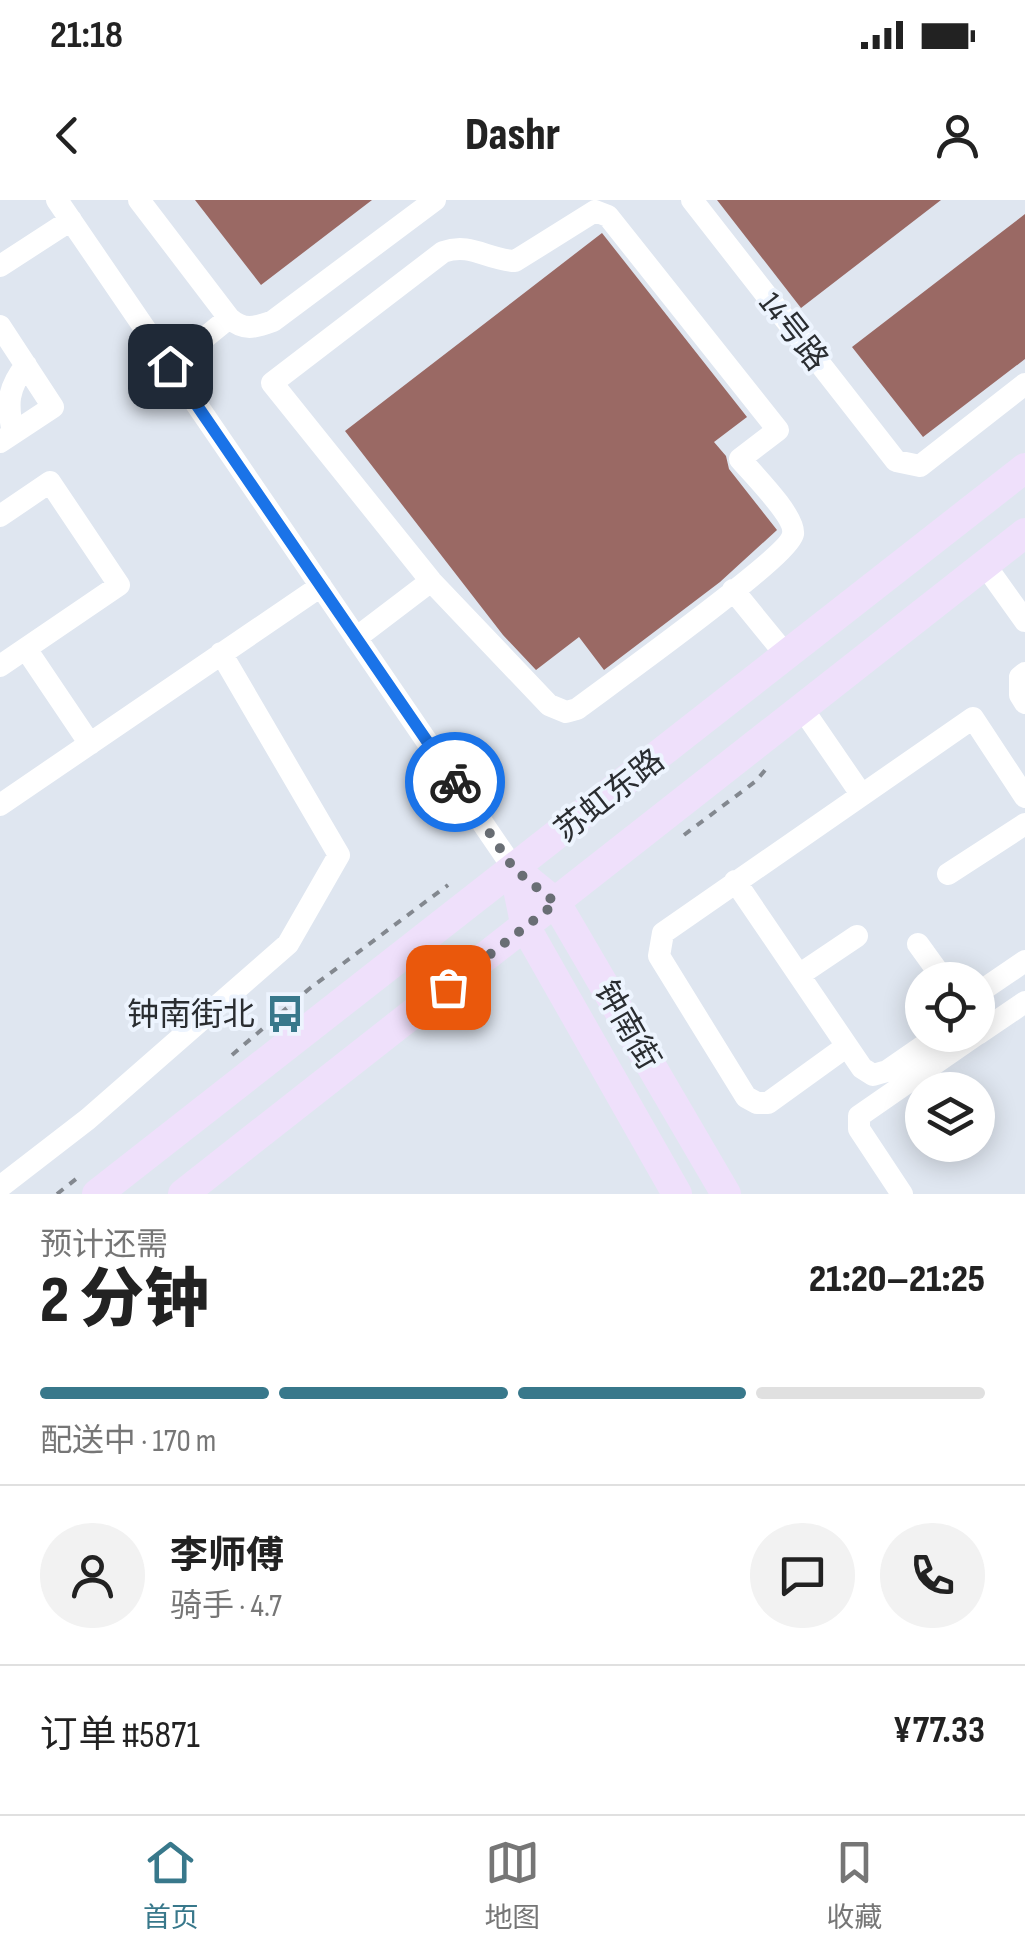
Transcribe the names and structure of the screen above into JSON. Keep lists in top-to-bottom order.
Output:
{
  "streets": {
    "main road": ["苏虹东路", "钟南街"],
    "street": ["14号路"]
  },
  "crossings": [
    ["苏虹东路", "钟南街"]
  ],
  "places": {
    "bus stop": ["钟南街北"]
  },
  "page": {
    "status": "21:18",
    "header": "Dashr",
    "heading": ["2 分钟", "预计还需", "21:20–21:25"],
    "panel": [
      "李师傅",
      "骑手 · 4.7",
      "订单 #5871",
      "¥77.33"
    ],
    "bar": "配送中 · 170 m",
    "tabs": ["首页", "地图", "收藏"]
  }
}
